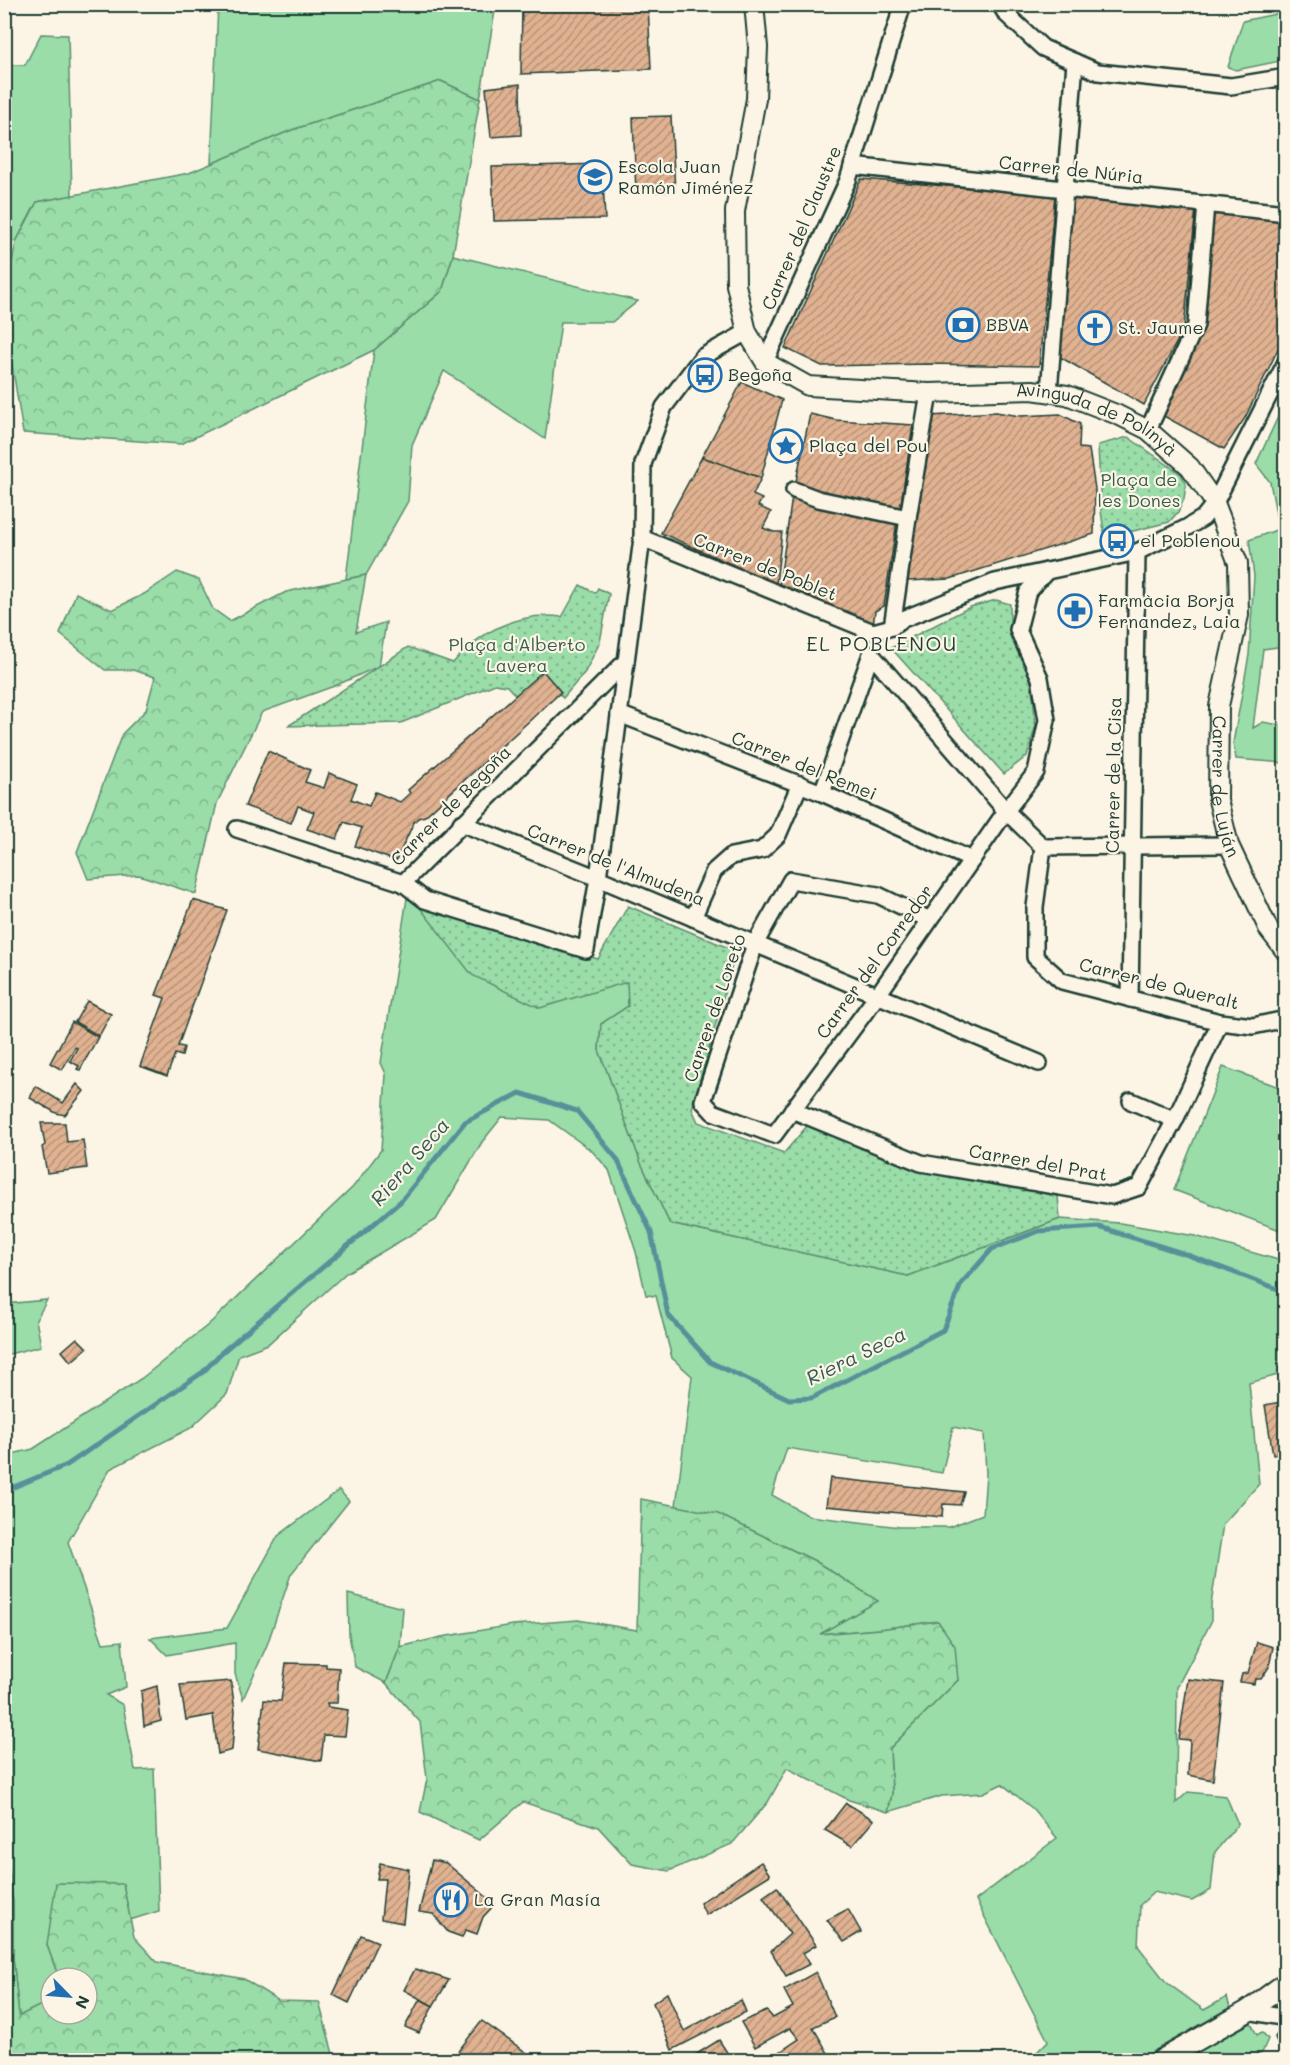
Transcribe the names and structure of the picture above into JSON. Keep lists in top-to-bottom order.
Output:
{
  "streets": {
    "street": [
      "Carrer de Núria",
      "Carrer del Claustre",
      "Avinguda de Polinyà",
      "Carrer de Poblet",
      "Carrer del Remei",
      "Carrer de la Cisa",
      "Carrer de Luján",
      "Carrer de Begoña",
      "Carrer de l'Almudena",
      "Carrer del Corredor",
      "Carrer de Queralt",
      "Carrer de Loreto",
      "Carrer del Prat"
    ]
  },
  "crossings": [
    ["Carrer de Núria", "Carrer del Claustre"],
    ["Carrer del Claustre", "Avinguda de Polinyà"],
    ["Avinguda de Polinyà", "Carrer de Luján"],
    ["Carrer del Remei", "Carrer del Corredor"],
    ["Carrer de la Cisa", "Carrer de Queralt"],
    ["Carrer de Begoña", "Carrer de l'Almudena"],
    ["Carrer de l'Almudena", "Carrer del Corredor"],
    ["Carrer de l'Almudena", "Carrer de Loreto"],
    ["Carrer del Corredor", "Carrer de Loreto"],
    ["Carrer del Corredor", "Carrer del Prat"],
    ["Carrer de Queralt", "Carrer del Prat"]
  ],
  "districts": ["EL POBLENOU"],
  "water": ["Riera Seca"],
  "parks": ["Plaça de les Dones", "Plaça d'Alberto Lavera"],
  "places": {
    "school or university": ["Escola Juan Ramón Jiménez"],
    "bank": ["BBVA"],
    "church": ["St. Jaume"],
    "bus stop": ["Begoña", "el Poblenou"],
    "place": ["Plaça del Pou"],
    "pharmacy": ["Farmàcia Borja Fernandez, Laia"],
    "restaurant": ["La Gran Masía"]
  },
  "north": "bottom right"
}
